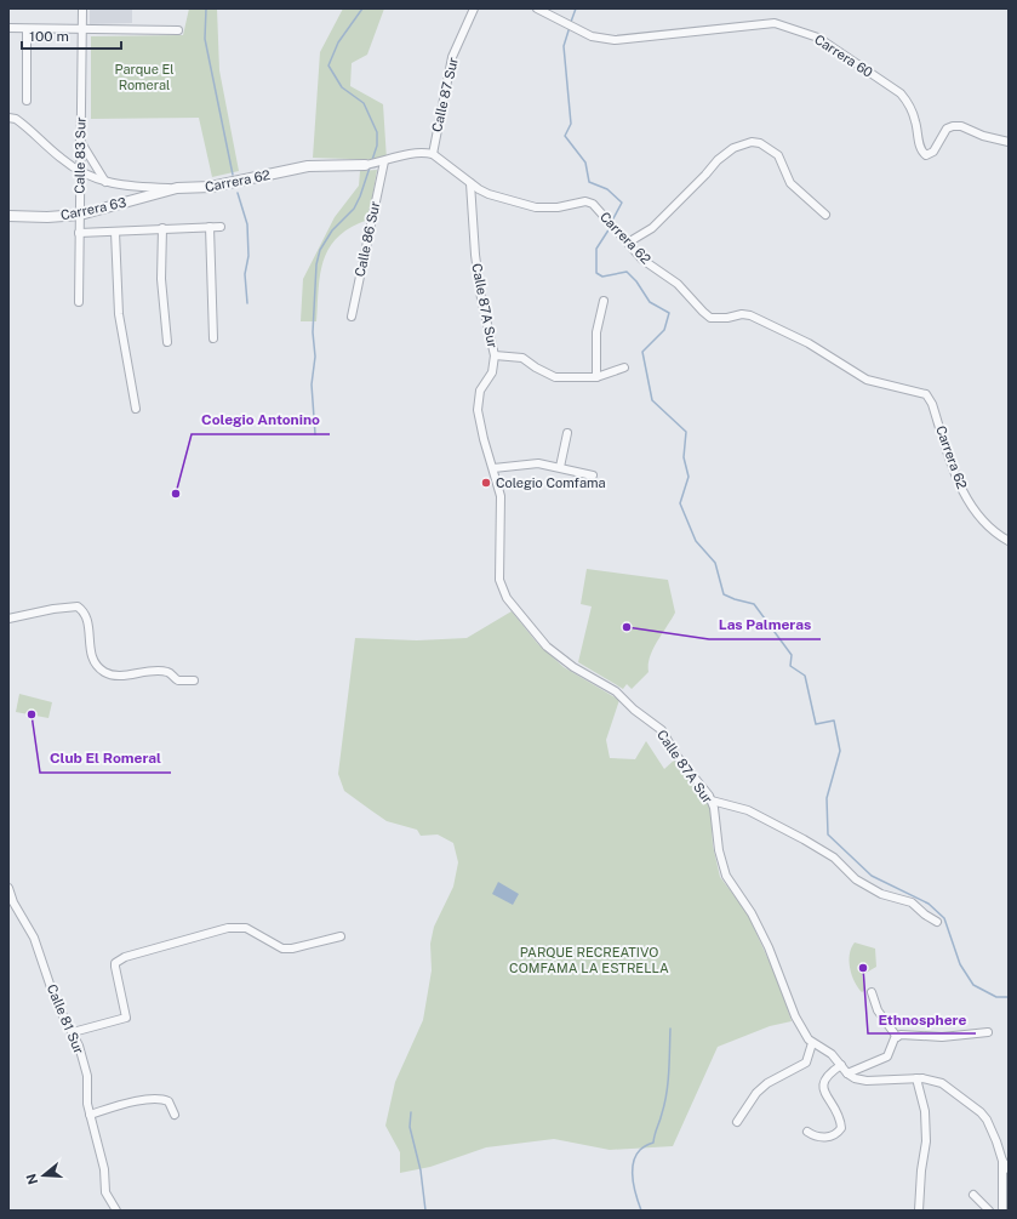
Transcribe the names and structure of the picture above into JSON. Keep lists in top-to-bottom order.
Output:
{
  "streets": {
    "street": [
      "Carrera 60",
      "Calle 87 Sur",
      "Calle 83 Sur",
      "Carrera 62",
      "Carrera 63",
      "Calle 86 Sur",
      "Calle 87A Sur",
      "Calle 81 Sur"
    ]
  },
  "crossings": [
    ["Calle 87 Sur", "Carrera 62"],
    ["Calle 83 Sur", "Carrera 62"],
    ["Calle 83 Sur", "Carrera 63"],
    ["Carrera 62", "Carrera 63"],
    ["Carrera 62", "Calle 86 Sur"],
    ["Carrera 62", "Calle 87A Sur"]
  ],
  "parks": ["Parque El Romeral", "PARQUE RECREATIVO COMFAMA LA ESTRELLA"],
  "places": [
    "Colegio Comfama",
    "Colegio Antonino",
    "Las Palmeras",
    "Club El Romeral",
    "Ethnosphere"
  ],
  "scale_bar": "100 m",
  "north": "left"
}
